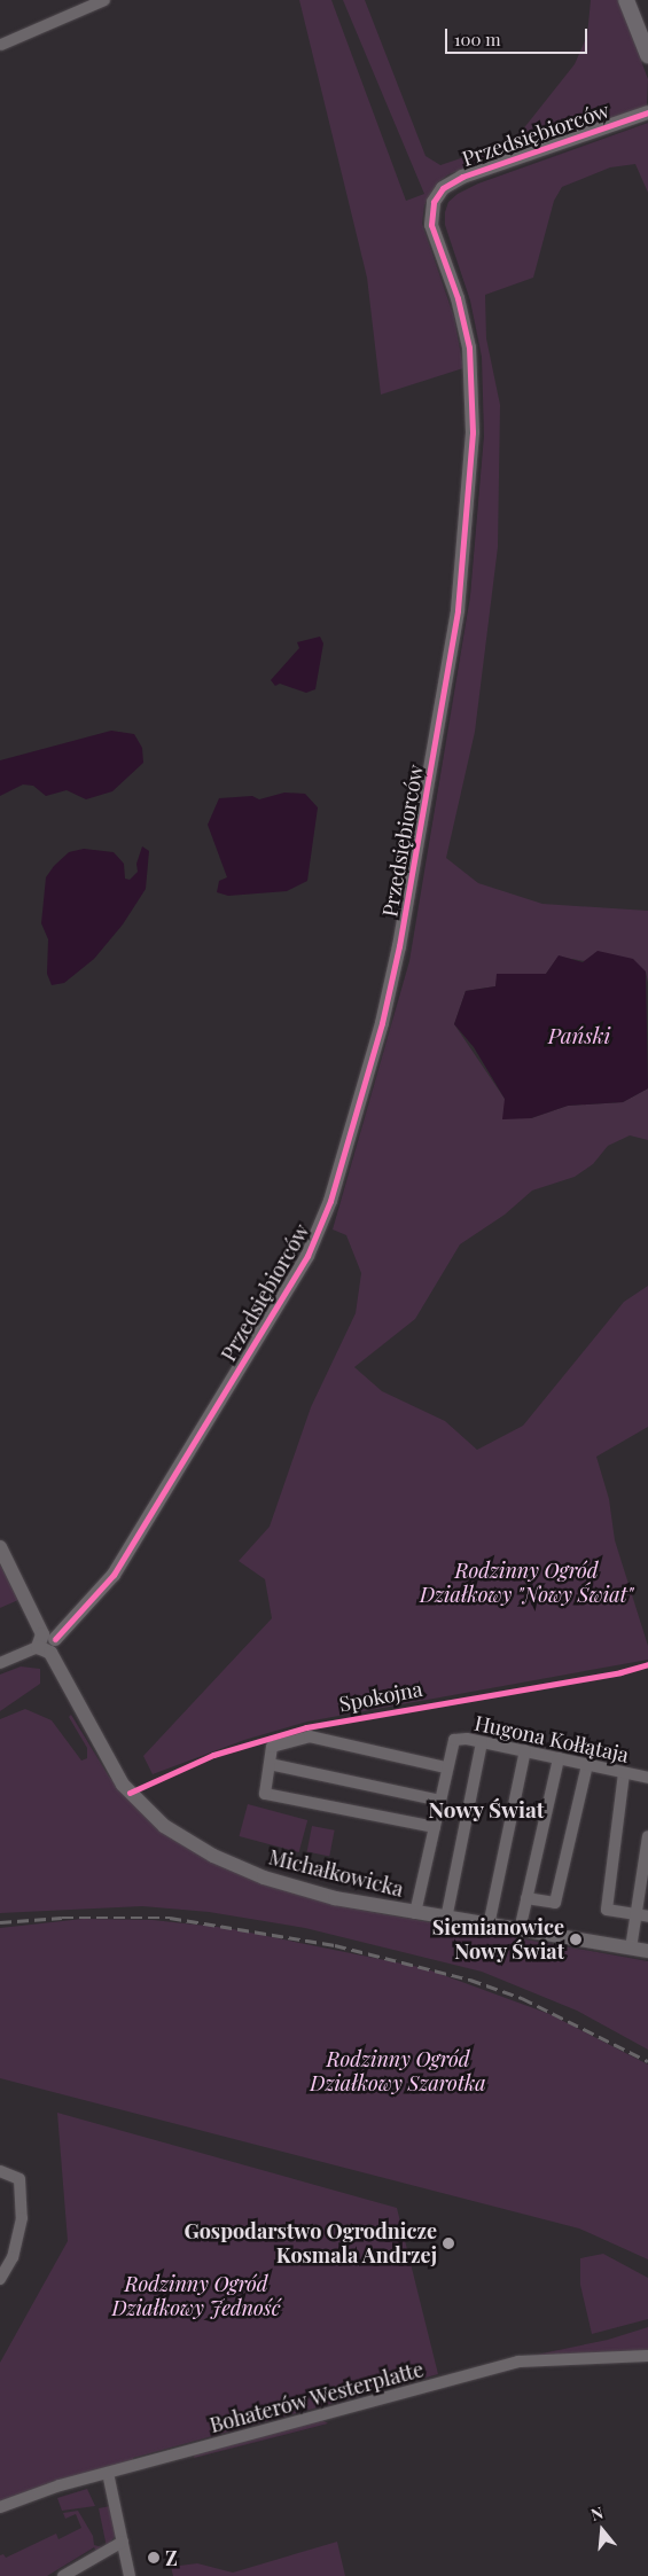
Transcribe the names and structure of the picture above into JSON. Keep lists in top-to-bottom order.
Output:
{
  "streets": {
    "street": [
      "Przedsiębiorców",
      "Hugona Kołłątaja",
      "Michałkowicka",
      "Bohaterów Westerplatte"
    ],
    "cycle path": ["Spokojna"]
  },
  "crossings": [
    ["Przedsiębiorców", "Michałkowicka"],
    ["Hugona Kołłątaja", "Michałkowicka"]
  ],
  "districts": ["Nowy Świat"],
  "water": ["Pański"],
  "parks": ["Rodzinny Ogród Działkowy \"Nowy Świat\"", "Rodzinny Ogród Działkowy Szarotka", "Rodzinny Ogród Działkowy Jedność"],
  "places": ["Siemianowice Nowy Świat", "Gospodarstwo Ogrodnicze Kosmala Andrzej", "Z"],
  "scale_bar": "100 m",
  "north": "top"
}
